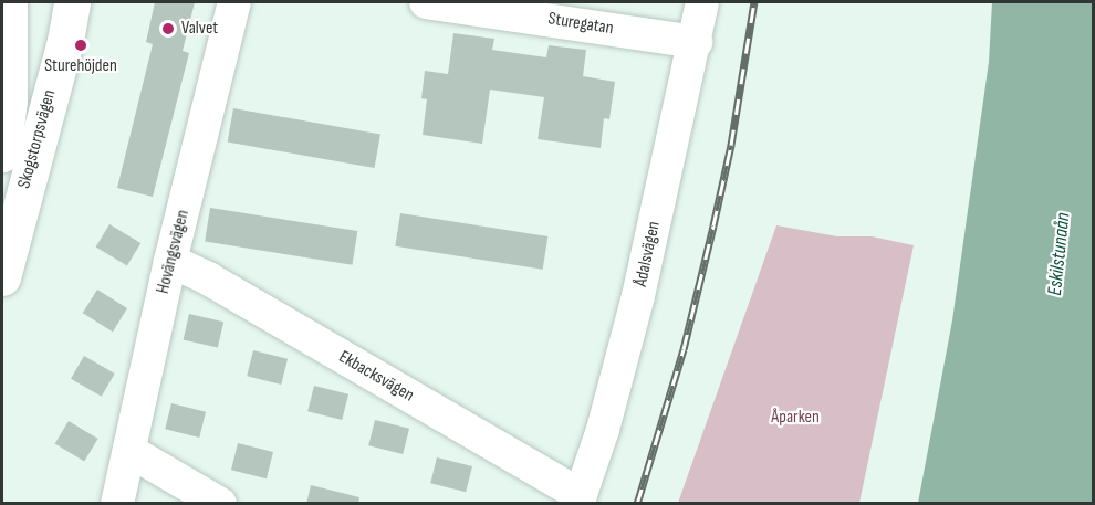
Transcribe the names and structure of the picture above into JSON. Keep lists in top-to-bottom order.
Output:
{
  "streets": {
    "main road": ["Skogstorpsvägen"],
    "street": [
      "Sturegatan",
      "Hovängsvägen",
      "Ådalsvägen",
      "Ekbacksvägen"
    ]
  },
  "crossings": [
    ["Sturegatan", "Ådalsvägen"],
    ["Hovängsvägen", "Ekbacksvägen"],
    ["Ådalsvägen", "Ekbacksvägen"]
  ],
  "water": ["Eskilstunaån"],
  "parks": ["Åparken"],
  "places": ["Valvet", "Sturehöjden"]
}
